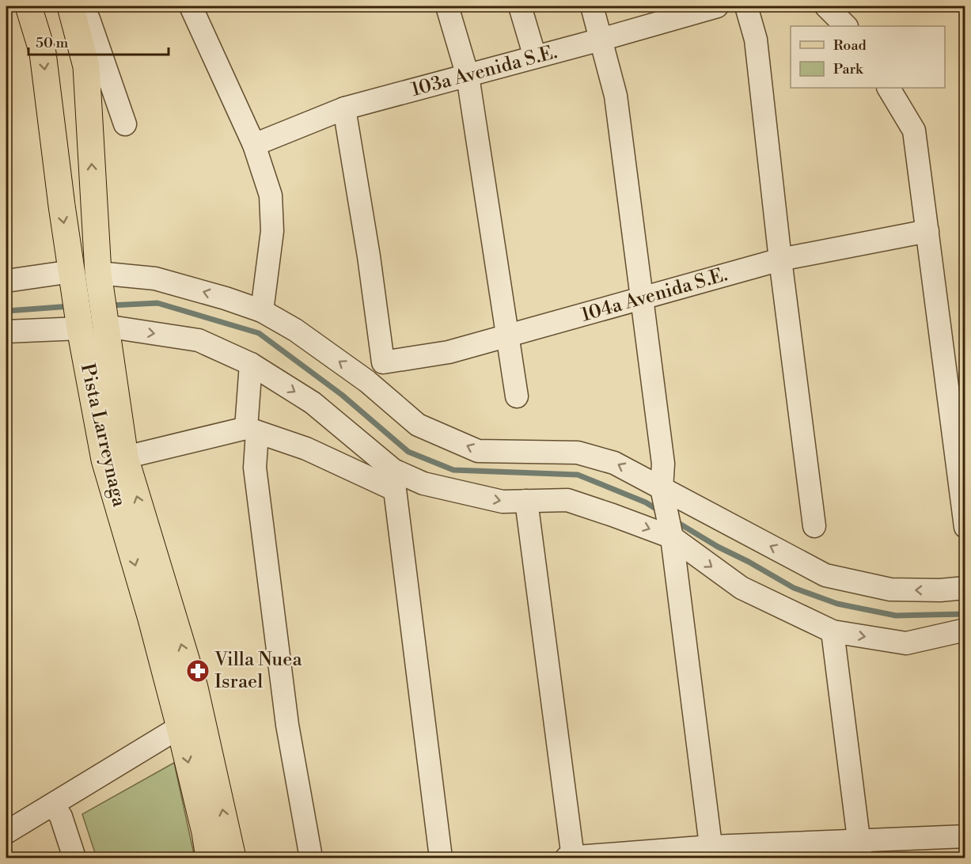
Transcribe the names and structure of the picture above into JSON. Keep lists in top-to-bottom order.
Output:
{
  "streets": {
    "main road": ["Pista Larreynaga"],
    "street": ["103a Avenida S.E.", "104a Avenida S.E."]
  },
  "crossings": [
    ["103a Avenida S.E.", "104a Avenida S.E."]
  ],
  "places": {
    "pharmacy": ["Villa Nuea Israel"]
  },
  "legend": ["Road", "Park"],
  "scale_bar": "50 m"
}
